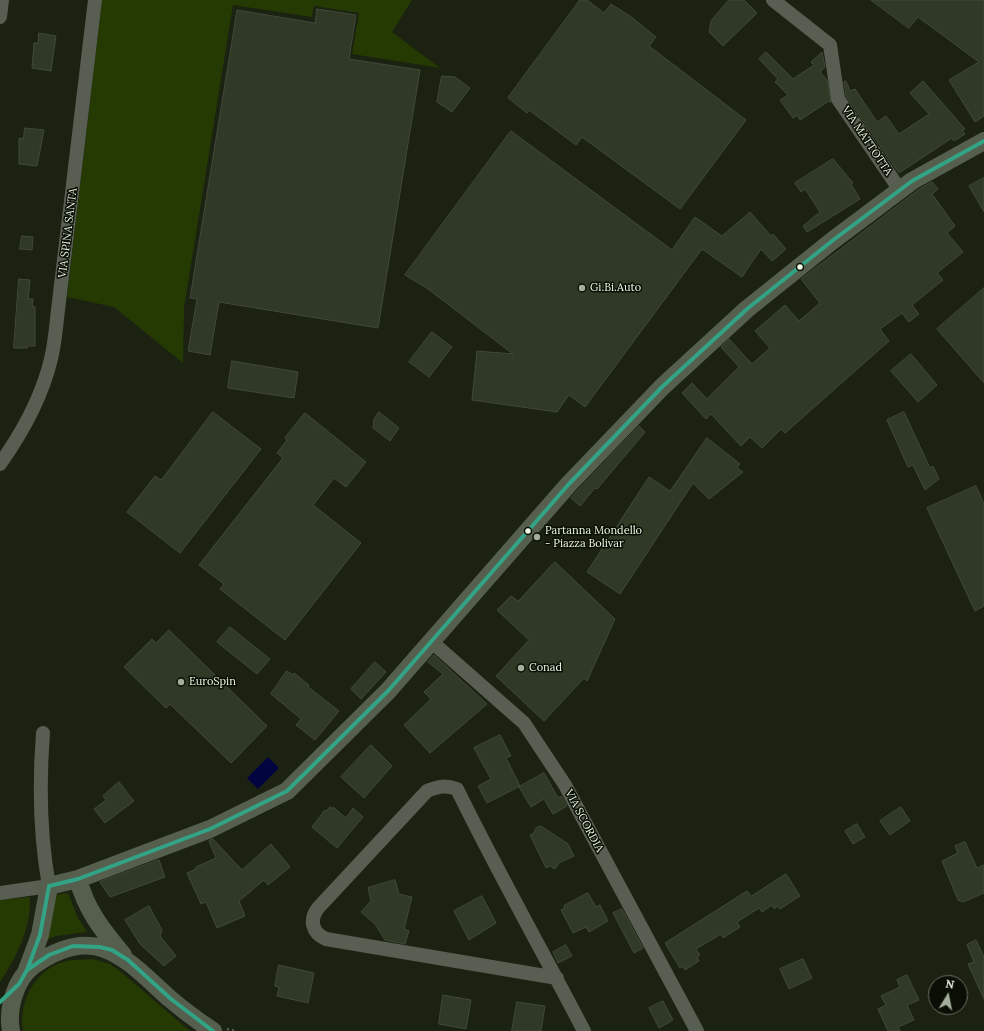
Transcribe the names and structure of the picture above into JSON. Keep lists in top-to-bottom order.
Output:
{
  "streets": {
    "street": ["VIA MATTOTTA", "VIA SPINA SANTA", "VIA SCORDIA"]
  },
  "places": [
    "Gi.Bi.Auto",
    "Partanna Mondello - Piazza Bolivar",
    "Conad",
    "EuroSpin"
  ],
  "north": "top"
}
